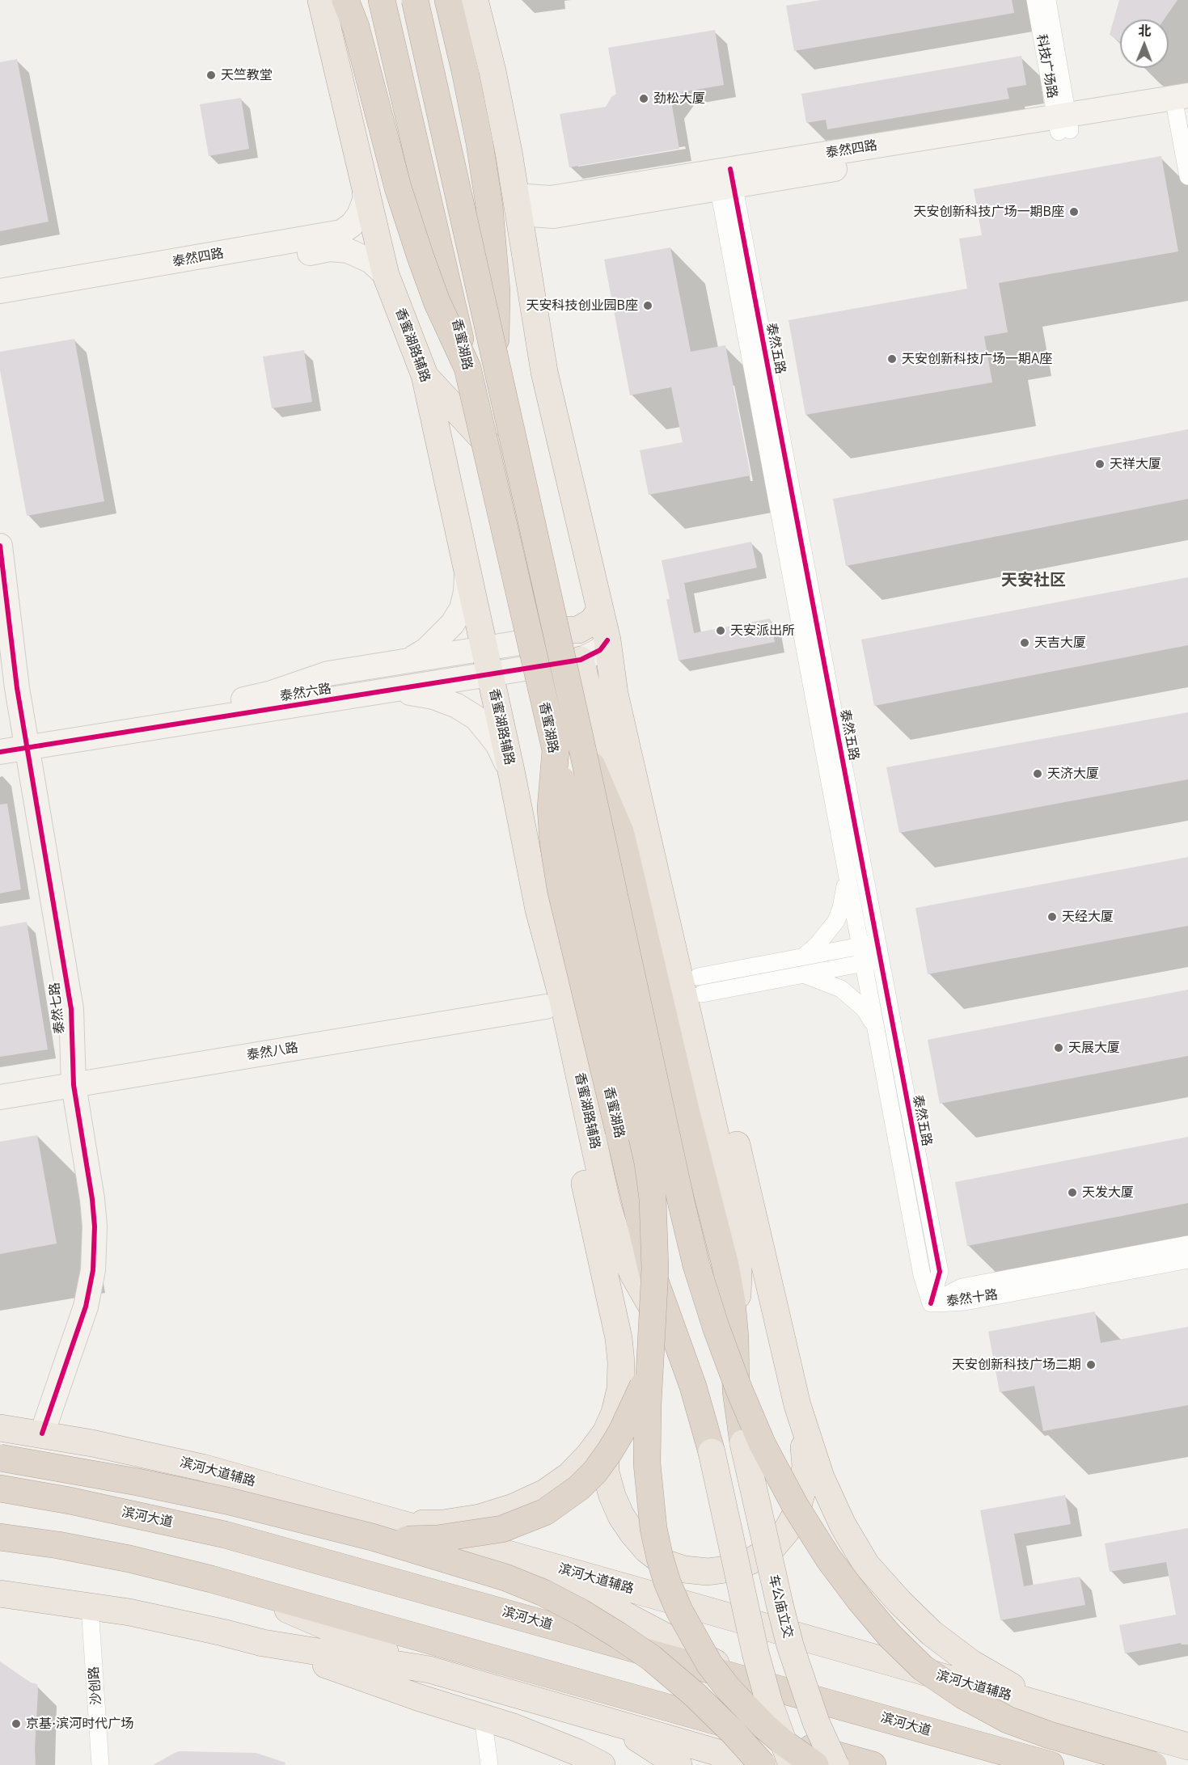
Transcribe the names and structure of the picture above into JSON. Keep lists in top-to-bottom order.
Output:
{
  "streets": {
    "highway": ["香蜜湖路", "滨河大道"],
    "main road": ["香蜜湖路辅路", "滨河大道辅路", "车公庙立交"],
    "street": [
      "科技广场路",
      "泰然四路",
      "泰然五路",
      "泰然六路",
      "泰然七路",
      "泰然八路",
      "泰然十路",
      "沙创路"
    ]
  },
  "crossings": [
    ["科技广场路", "泰然四路"],
    ["泰然四路", "香蜜湖路辅路"],
    ["泰然四路", "泰然五路"],
    ["香蜜湖路", "香蜜湖路辅路"],
    ["香蜜湖路辅路", "泰然六路"],
    ["泰然五路", "泰然十路"],
    ["泰然六路", "泰然七路"],
    ["泰然七路", "泰然八路"],
    ["泰然七路", "滨河大道辅路"]
  ],
  "districts": ["天安社区"],
  "places": [
    "天竺教堂",
    "劲松大厦",
    "天安创新科技广场一期B座",
    "天安科技创业园B座",
    "天安创新科技广场一期A座",
    "天祥大厦",
    "天安派出所",
    "天吉大厦",
    "天济大厦",
    "天经大厦",
    "天展大厦",
    "天发大厦",
    "天安创新科技广场二期",
    "京基·滨河时代广场"
  ],
  "north": "top"
}
